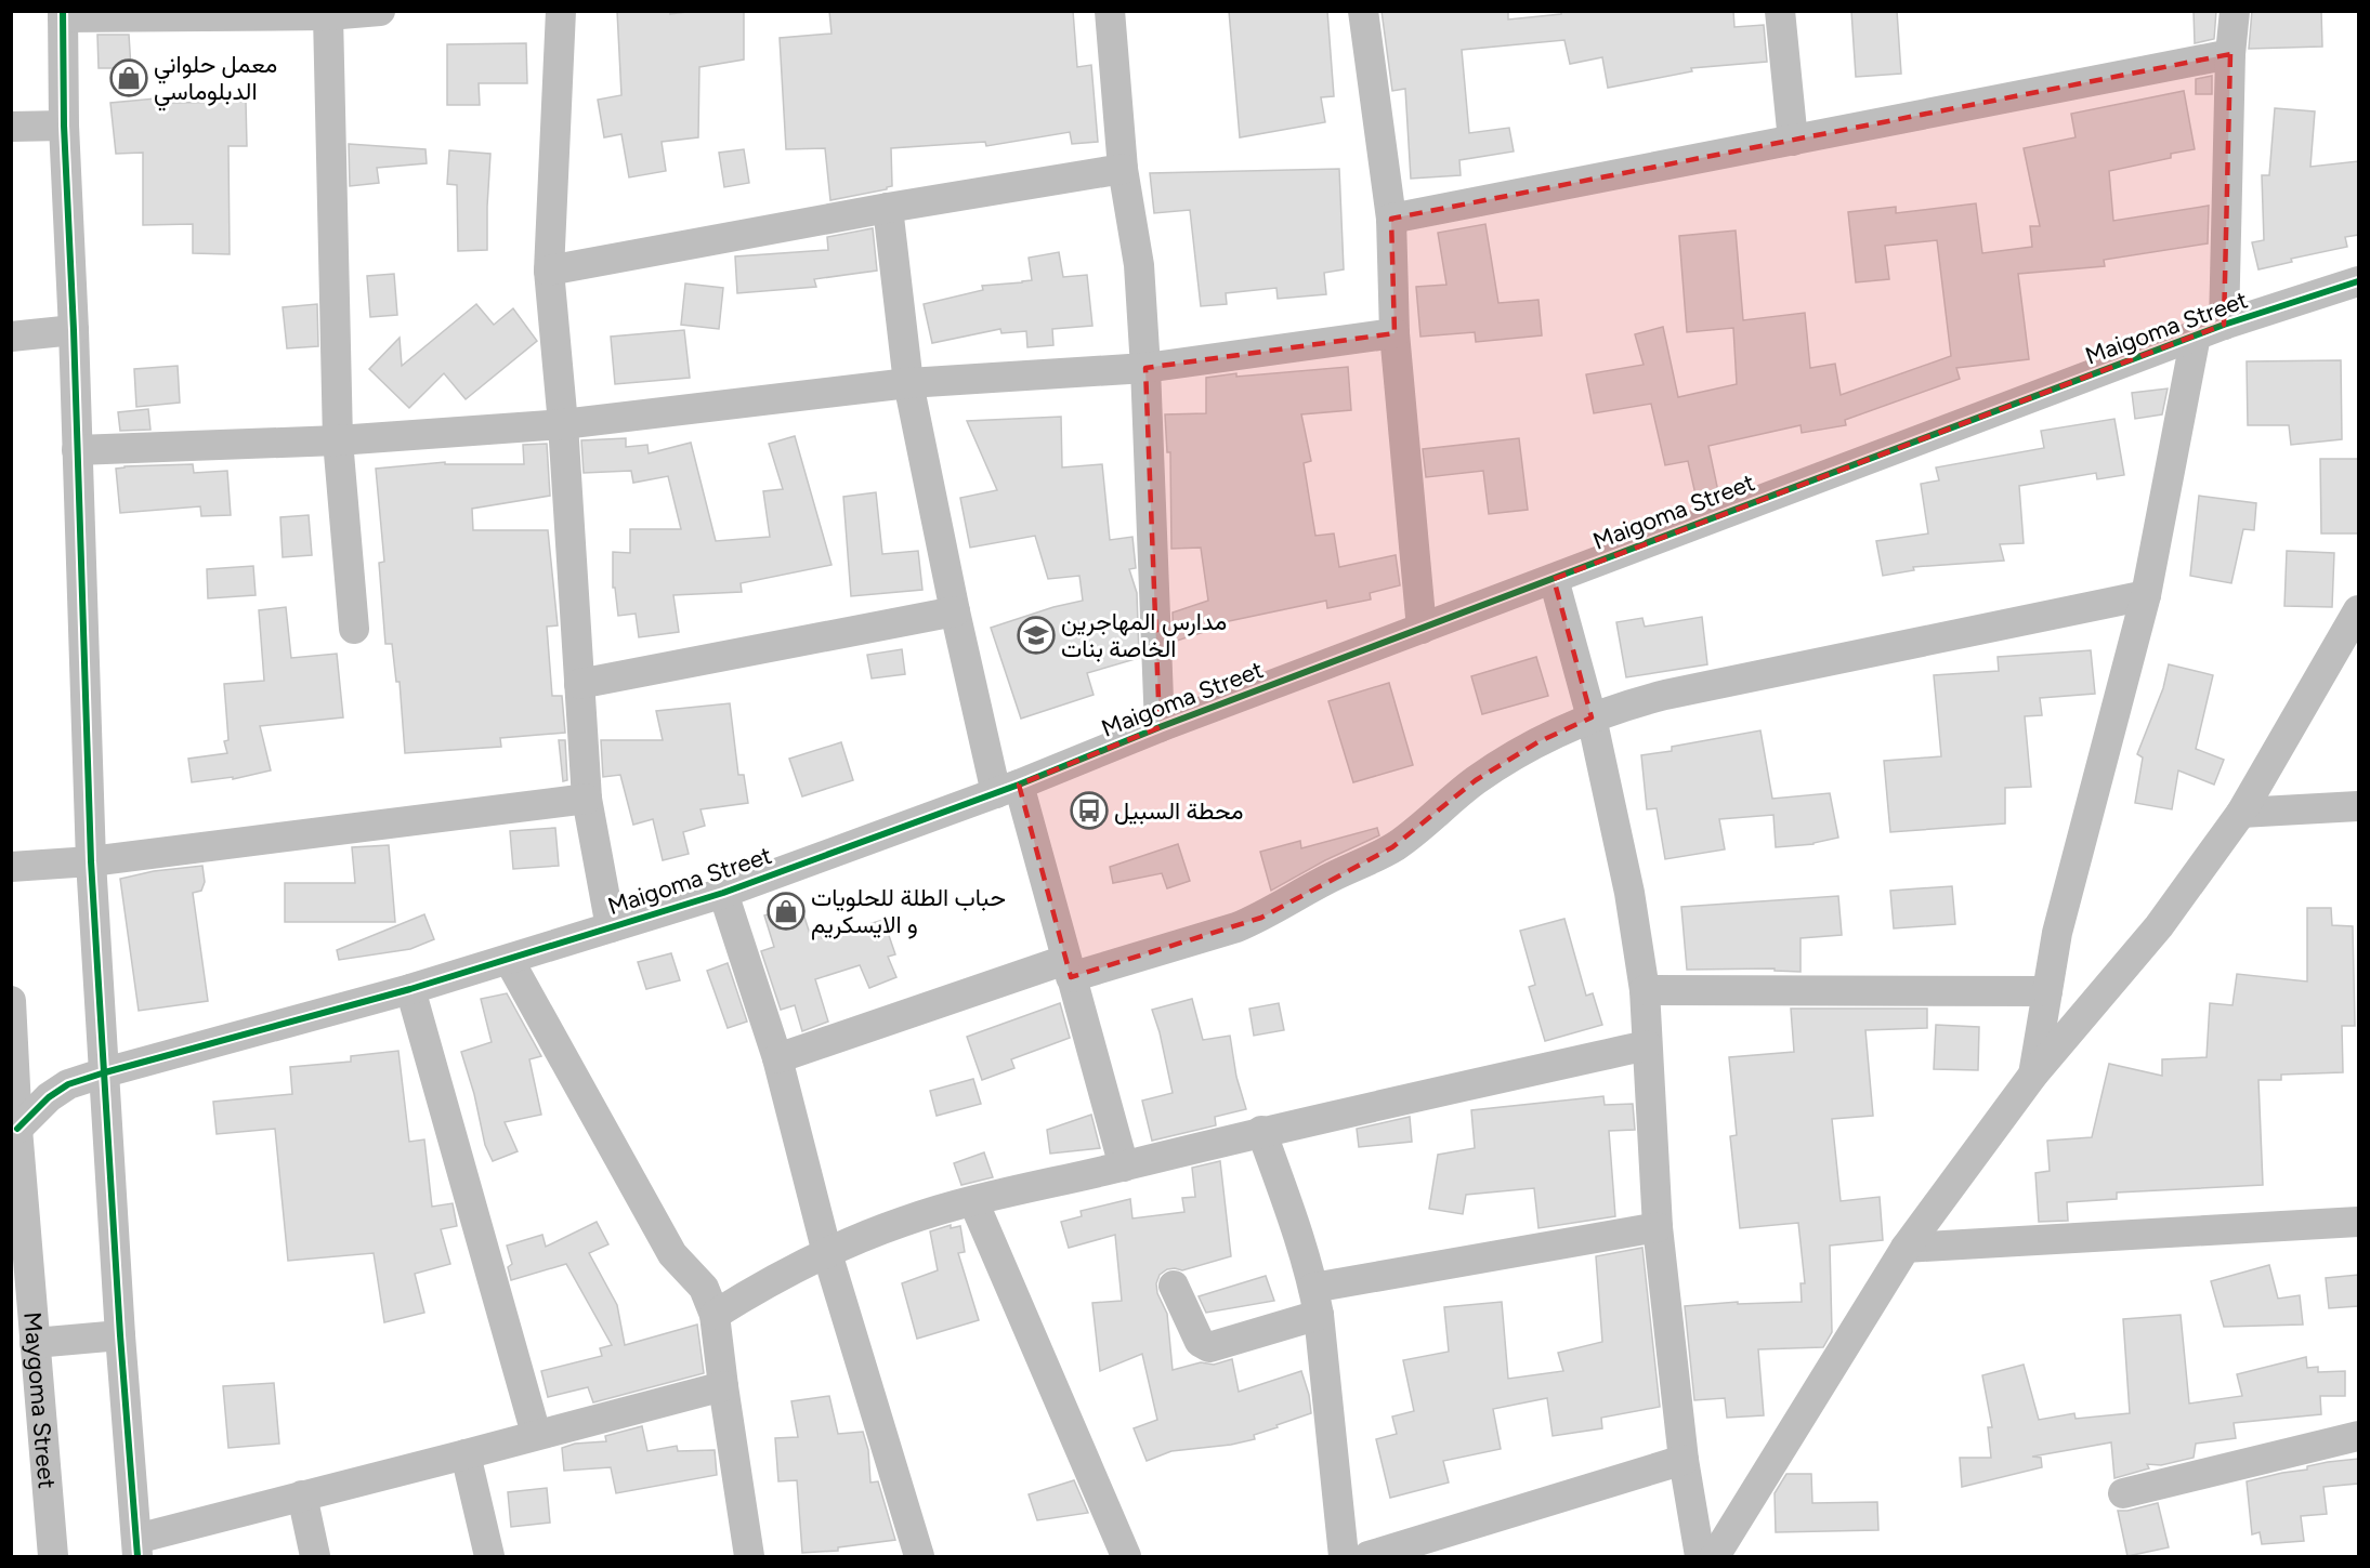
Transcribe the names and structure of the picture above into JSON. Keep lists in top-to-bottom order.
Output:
{
  "streets": {
    "street": ["Maigoma Street", "Maygoma Street"]
  },
  "crossings": [
    ["Maigoma Street", "Maygoma Street"]
  ],
  "places": {
    "shop": ["معمل حلواني الدبلوماسي", "حباب الطلة للحلويات و الايسكريم"],
    "school or university": ["مدارس المهاجرين الخاصة بنات"],
    "bus stop": ["محطة السبيل"]
  }
}
